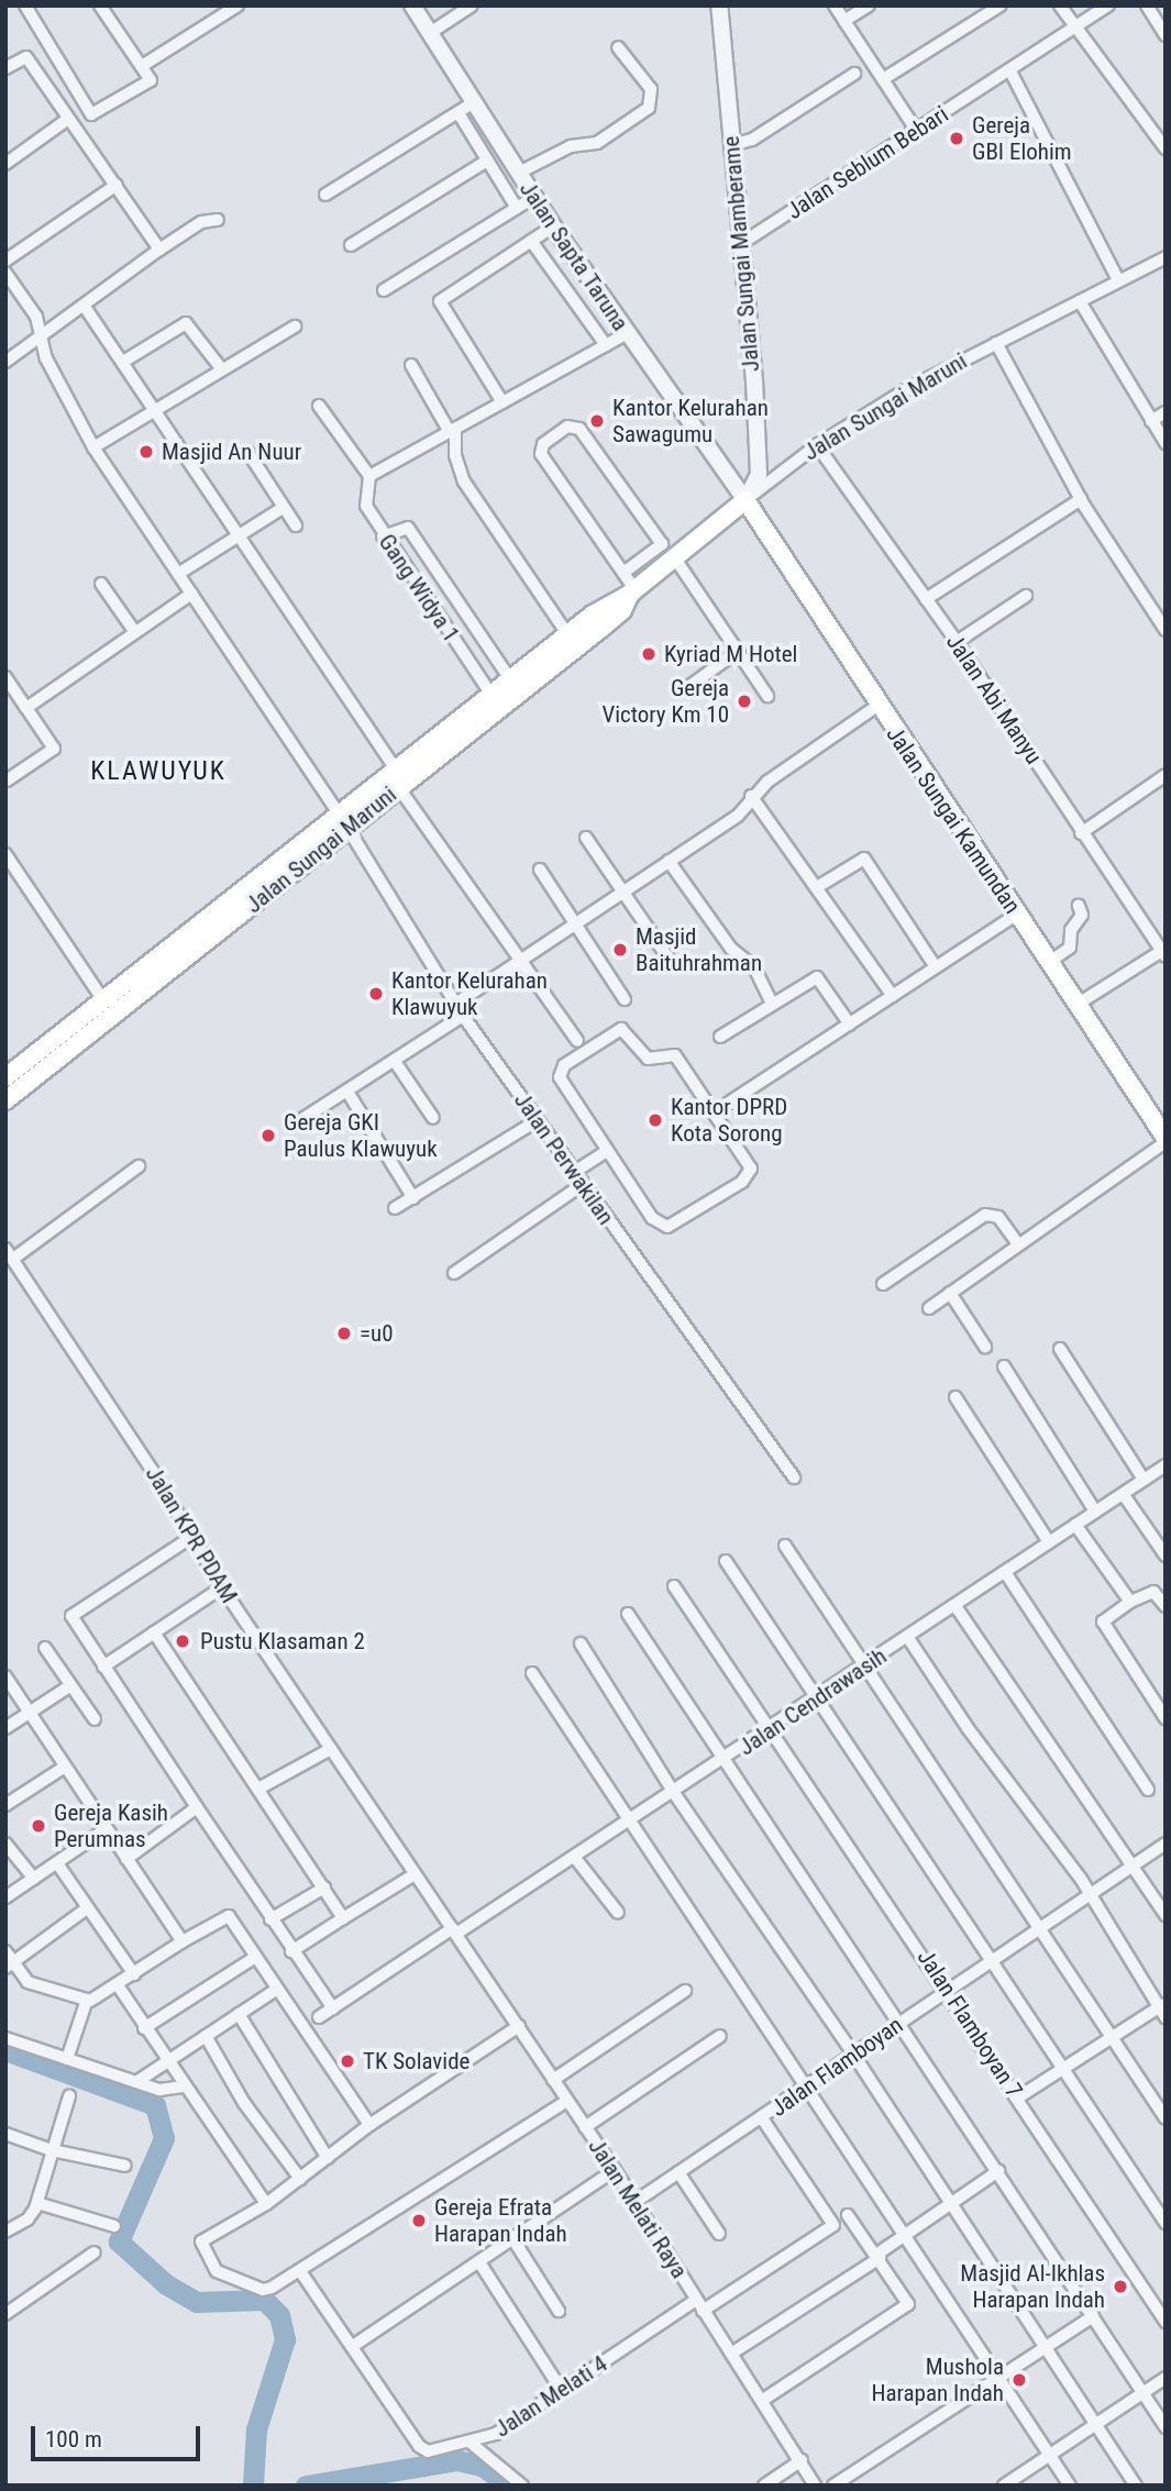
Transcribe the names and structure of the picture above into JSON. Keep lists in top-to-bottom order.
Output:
{
  "streets": {
    "main road": ["Jalan Sungai Maruni", "Jalan Sungai Kamundan"],
    "street": [
      "Jalan Seblum Bebari",
      "Jalan Sungai Mamberame",
      "Jalan Sapta Taruna",
      "Gang Widya 1",
      "Jalan Abi Manyu",
      "Jalan Perwakilan",
      "Jalan KPR PDAM",
      "Jalan Cendrawasih",
      "Jalan Flamboyan 7",
      "Jalan Flamboyan",
      "Jalan Melati Raya",
      "Jalan Melati 4"
    ]
  },
  "crossings": [
    ["Jalan Seblum Bebari", "Jalan Sungai Mamberame"],
    ["Jalan Sungai Mamberame", "Jalan Sapta Taruna"],
    ["Jalan Sungai Mamberame", "Jalan Sungai Maruni"],
    ["Jalan Sungai Mamberame", "Jalan Sungai Kamundan"],
    ["Jalan Sapta Taruna", "Jalan Sungai Maruni"],
    ["Jalan Sapta Taruna", "Jalan Sungai Kamundan"],
    ["Jalan Sungai Maruni", "Gang Widya 1"],
    ["Jalan Sungai Maruni", "Jalan Abi Manyu"],
    ["Jalan Sungai Maruni", "Jalan Sungai Kamundan"],
    ["Jalan Sungai Maruni", "Jalan Perwakilan"],
    ["Jalan KPR PDAM", "Jalan Cendrawasih"],
    ["Jalan KPR PDAM", "Jalan Melati Raya"],
    ["Jalan Cendrawasih", "Jalan Flamboyan 7"],
    ["Jalan Cendrawasih", "Jalan Melati Raya"],
    ["Jalan Flamboyan 7", "Jalan Flamboyan"],
    ["Jalan Flamboyan", "Jalan Melati Raya"],
    ["Jalan Flamboyan", "Jalan Melati 4"],
    ["Jalan Melati Raya", "Jalan Melati 4"]
  ],
  "districts": ["KLAWUYUK"],
  "places": [
    "Gereja GBI Elohim",
    "Kantor Kelurahan Sawagumu",
    "Masjid An Nuur",
    "Kyriad M Hotel",
    "Gereja Victory Km 10",
    "Masjid Baituhrahman",
    "Kantor Kelurahan Klawuyuk",
    "Kantor DPRD Kota Sorong",
    "Gereja GKI Paulus Klawuyuk",
    "=u0",
    "Pustu Klasaman 2",
    "Gereja Kasih Perumnas",
    "TK Solavide",
    "Gereja Efrata Harapan Indah",
    "Masjid Al-Ikhlas Harapan Indah",
    "Mushola Harapan Indah"
  ],
  "scale_bar": "100 m"
}
